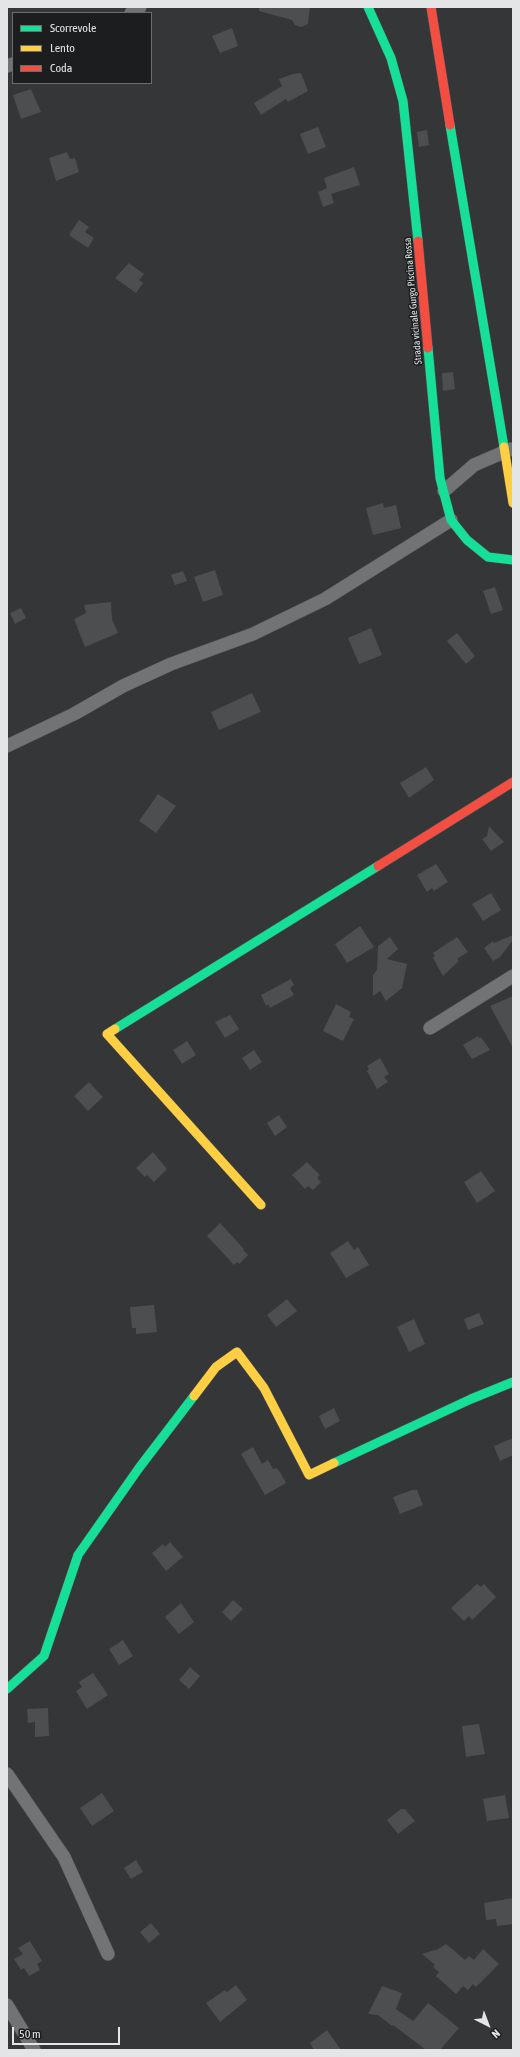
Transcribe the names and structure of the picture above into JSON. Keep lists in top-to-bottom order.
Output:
{
  "streets": {
    "street": ["Strada vicinale Gurgo Piscina Rossa"]
  },
  "legend": ["Scorrevole", "Lento", "Coda"],
  "scale_bar": "50 m",
  "north": "bottom right"
}
